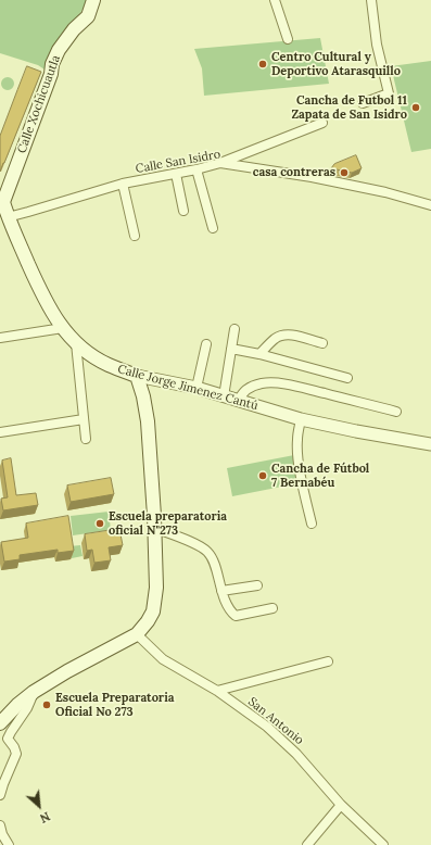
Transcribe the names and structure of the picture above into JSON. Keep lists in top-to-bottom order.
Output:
{
  "streets": {
    "main road": ["Calle Xochicuautla", "Calle Jorge Jimenez Cantú"],
    "street": ["Calle San Isidro", "San Antonio"]
  },
  "crossings": [
    ["Calle Xochicuautla", "Calle San Isidro"],
    ["Calle Xochicuautla", "Calle Jorge Jimenez Cantú"],
    ["Calle San Isidro", "Calle Jorge Jimenez Cantú"]
  ],
  "places": [
    "Centro Cultural y Deportivo Atarasquillo",
    "Cancha de Futbol 11 Zapata de San Isidro",
    "casa contreras",
    "Cancha de Fútbol 7 Bernabéu",
    "Escuela preparatoria oficial N\"273",
    "Escuela Preparatoria Oficial No 273"
  ],
  "north": "bottom right"
}
